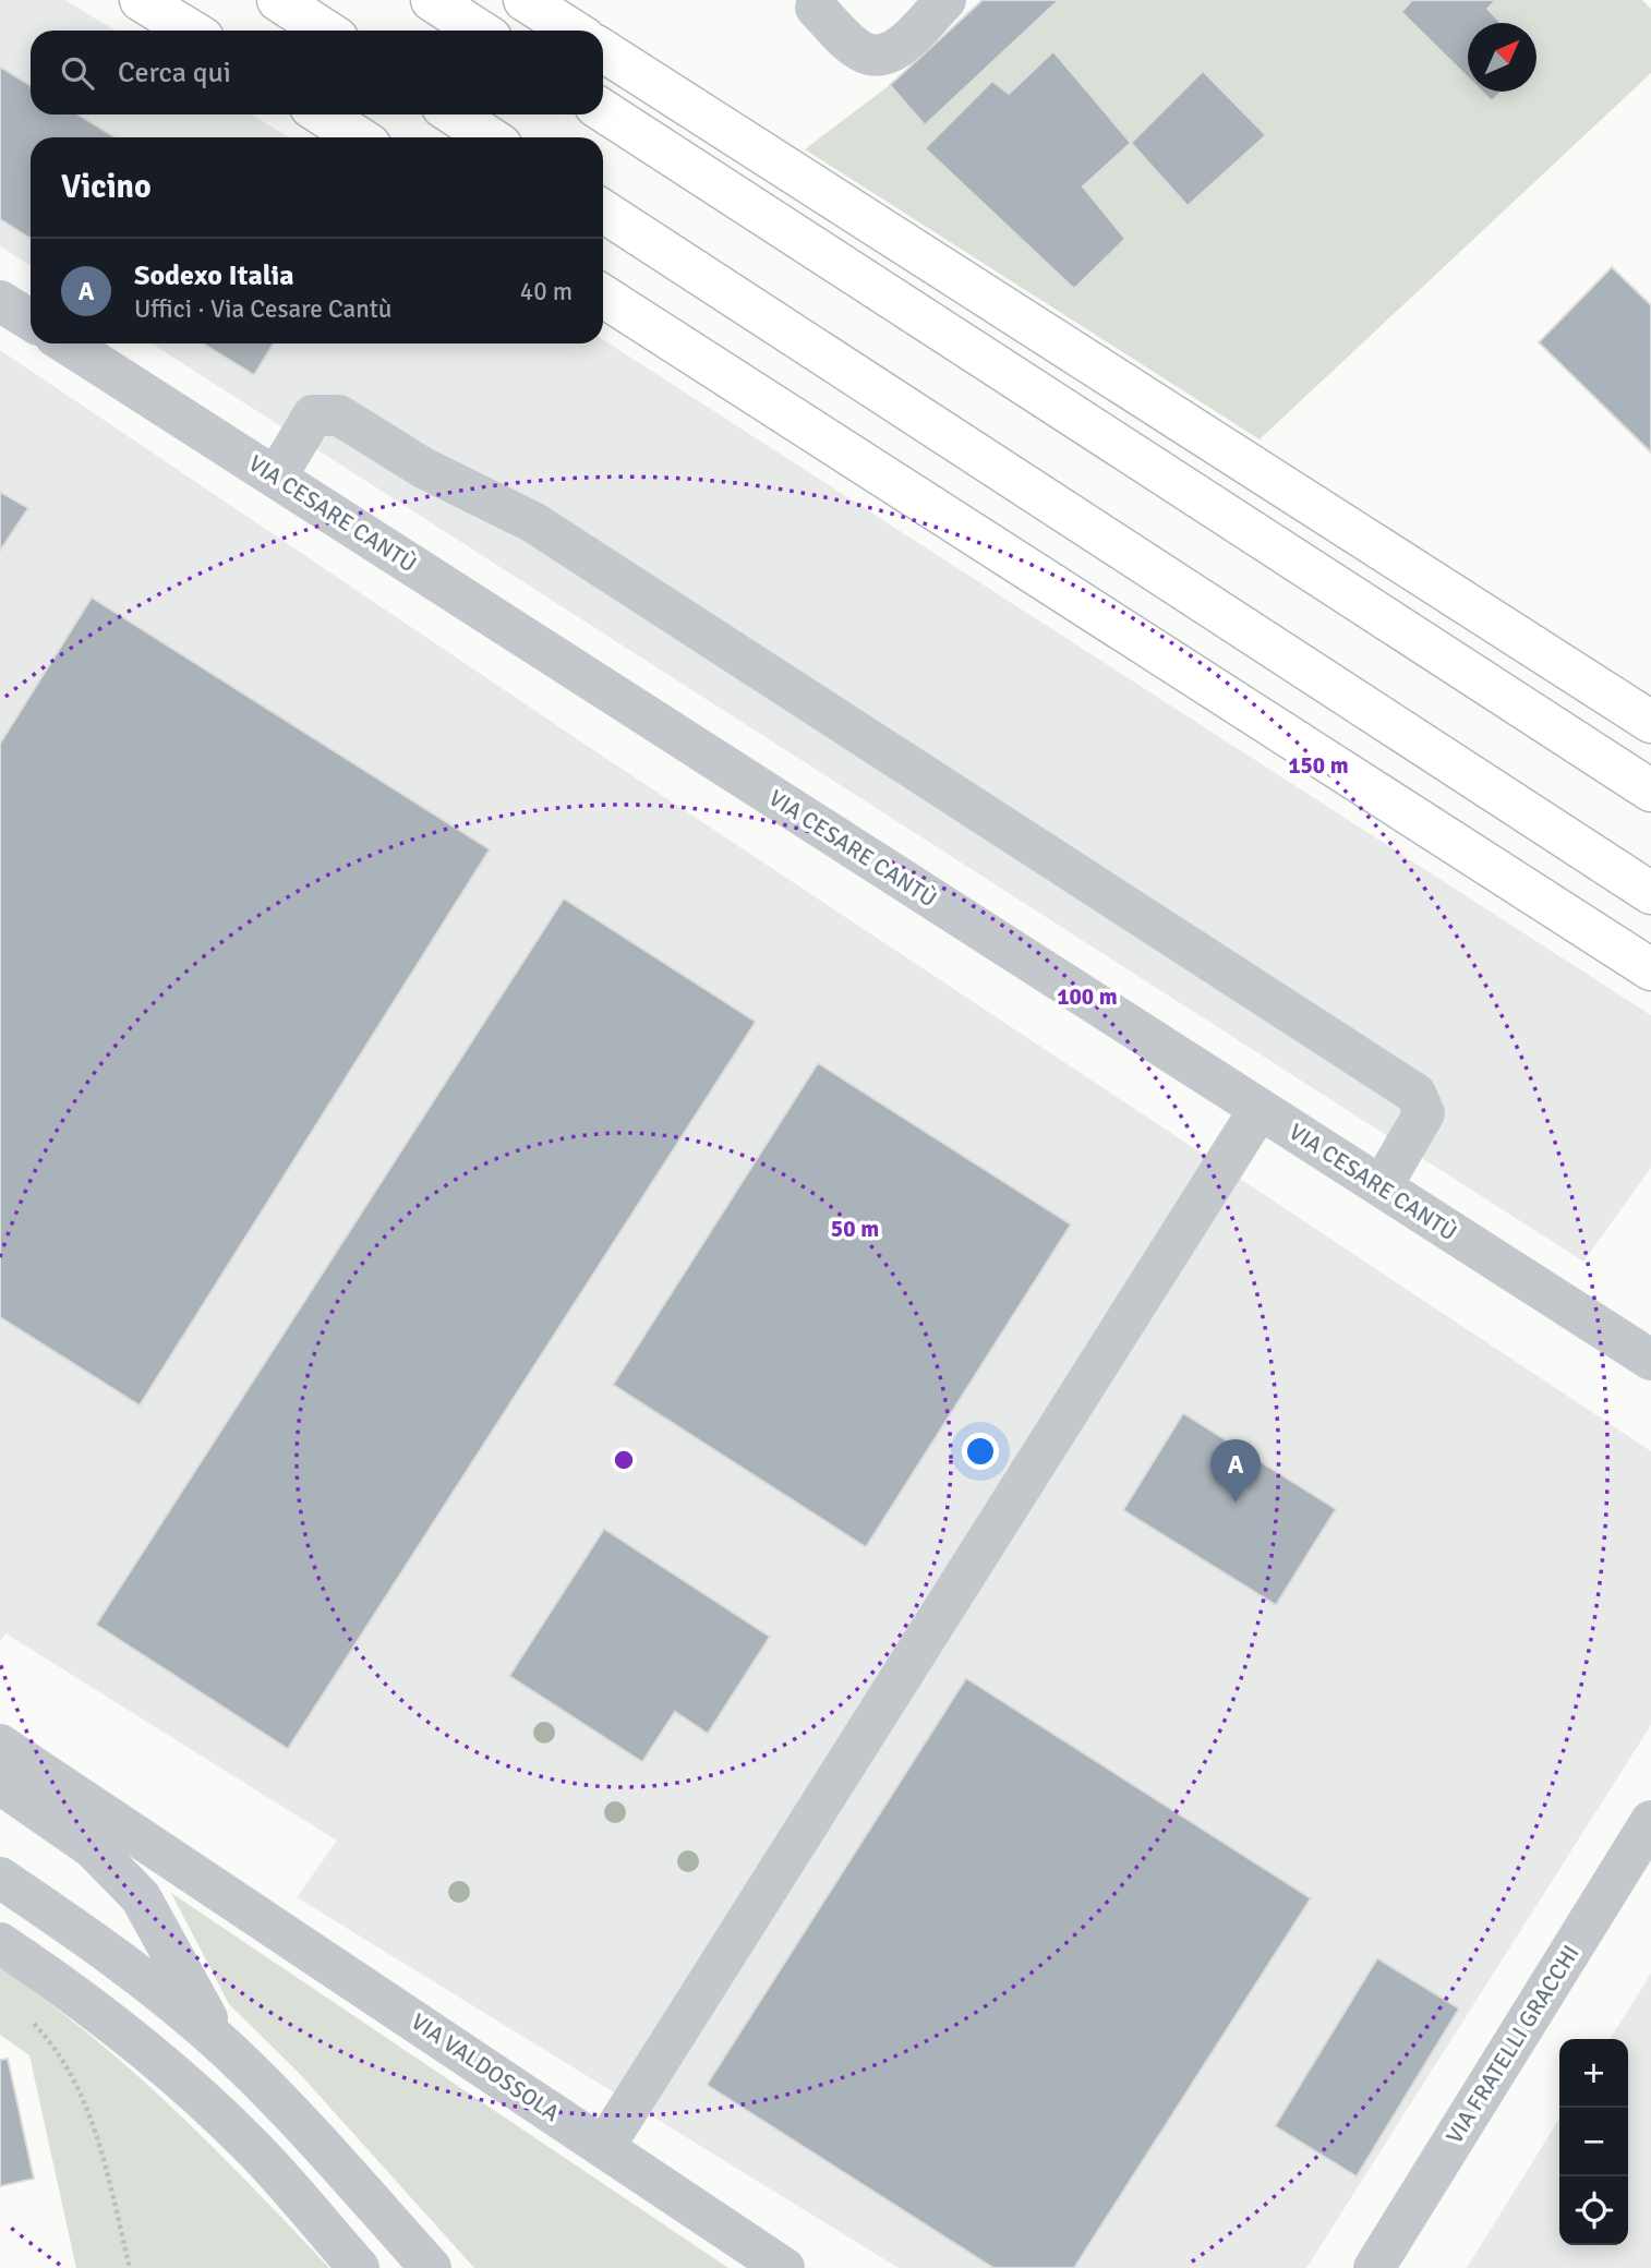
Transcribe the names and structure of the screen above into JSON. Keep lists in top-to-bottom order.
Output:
{
  "streets": {
    "street": ["VIA CESARE CANTÙ", "VIA FRATELLI GRACCHI", "VIA VALDOSSOLA"]
  },
  "north": "top right",
  "page": {
    "search": "Cerca qui",
    "heading": "Vicino",
    "list": [
      {
        "mark": "A",
        "name": "Sodexo Italia",
        "note": "Uffici · Via Cesare Cantù",
        "value": "40 m"
      }
    ],
    "pins": "A",
    "map_buttons": ["+", "−"]
  },
  "rings": ["150 m", "100 m", "50 m"]
}
